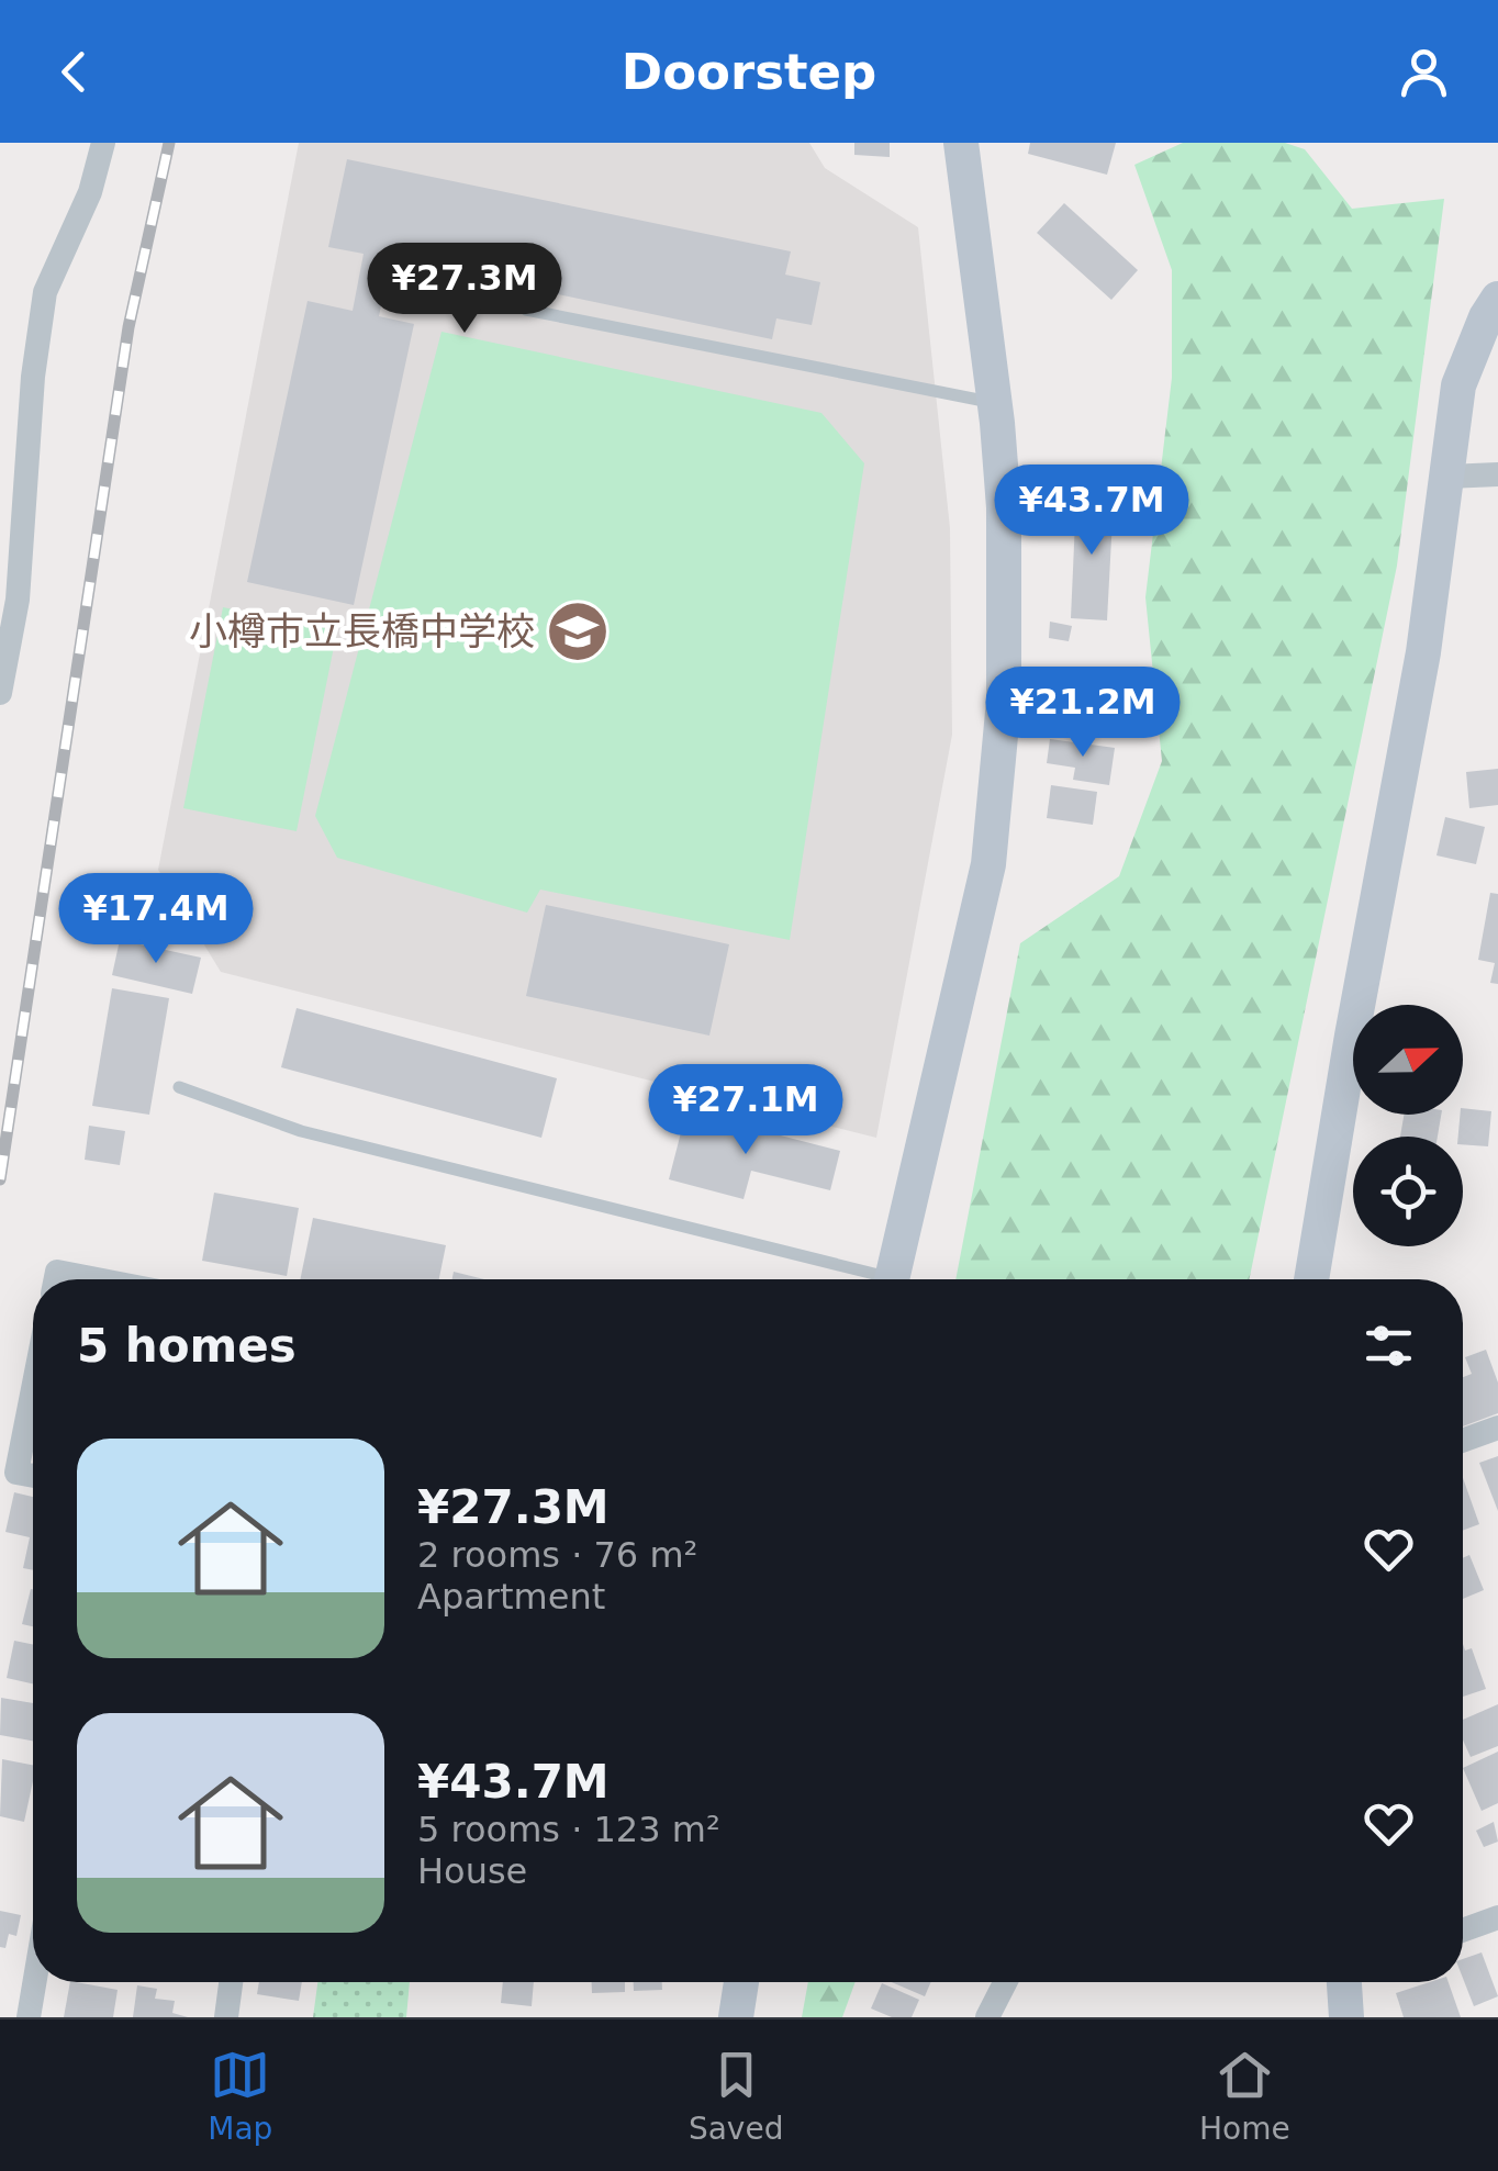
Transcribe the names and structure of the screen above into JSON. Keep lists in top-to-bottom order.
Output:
{
  "places": {
    "school or university": ["小樽市立長橋中学校"]
  },
  "north": "right",
  "page": {
    "header": "Doorstep",
    "price": [
      "¥27.3M",
      "¥43.7M",
      "¥21.2M",
      "¥17.4M",
      "¥27.1M"
    ],
    "heading": "5 homes",
    "list": [
      {
        "name": "¥27.3M",
        "note": "2 rooms · 76 m² · Apartment"
      },
      {
        "name": "¥43.7M",
        "note": "5 rooms · 123 m² · House"
      }
    ],
    "tabs": ["Map", "Saved", "Home"]
  }
}
